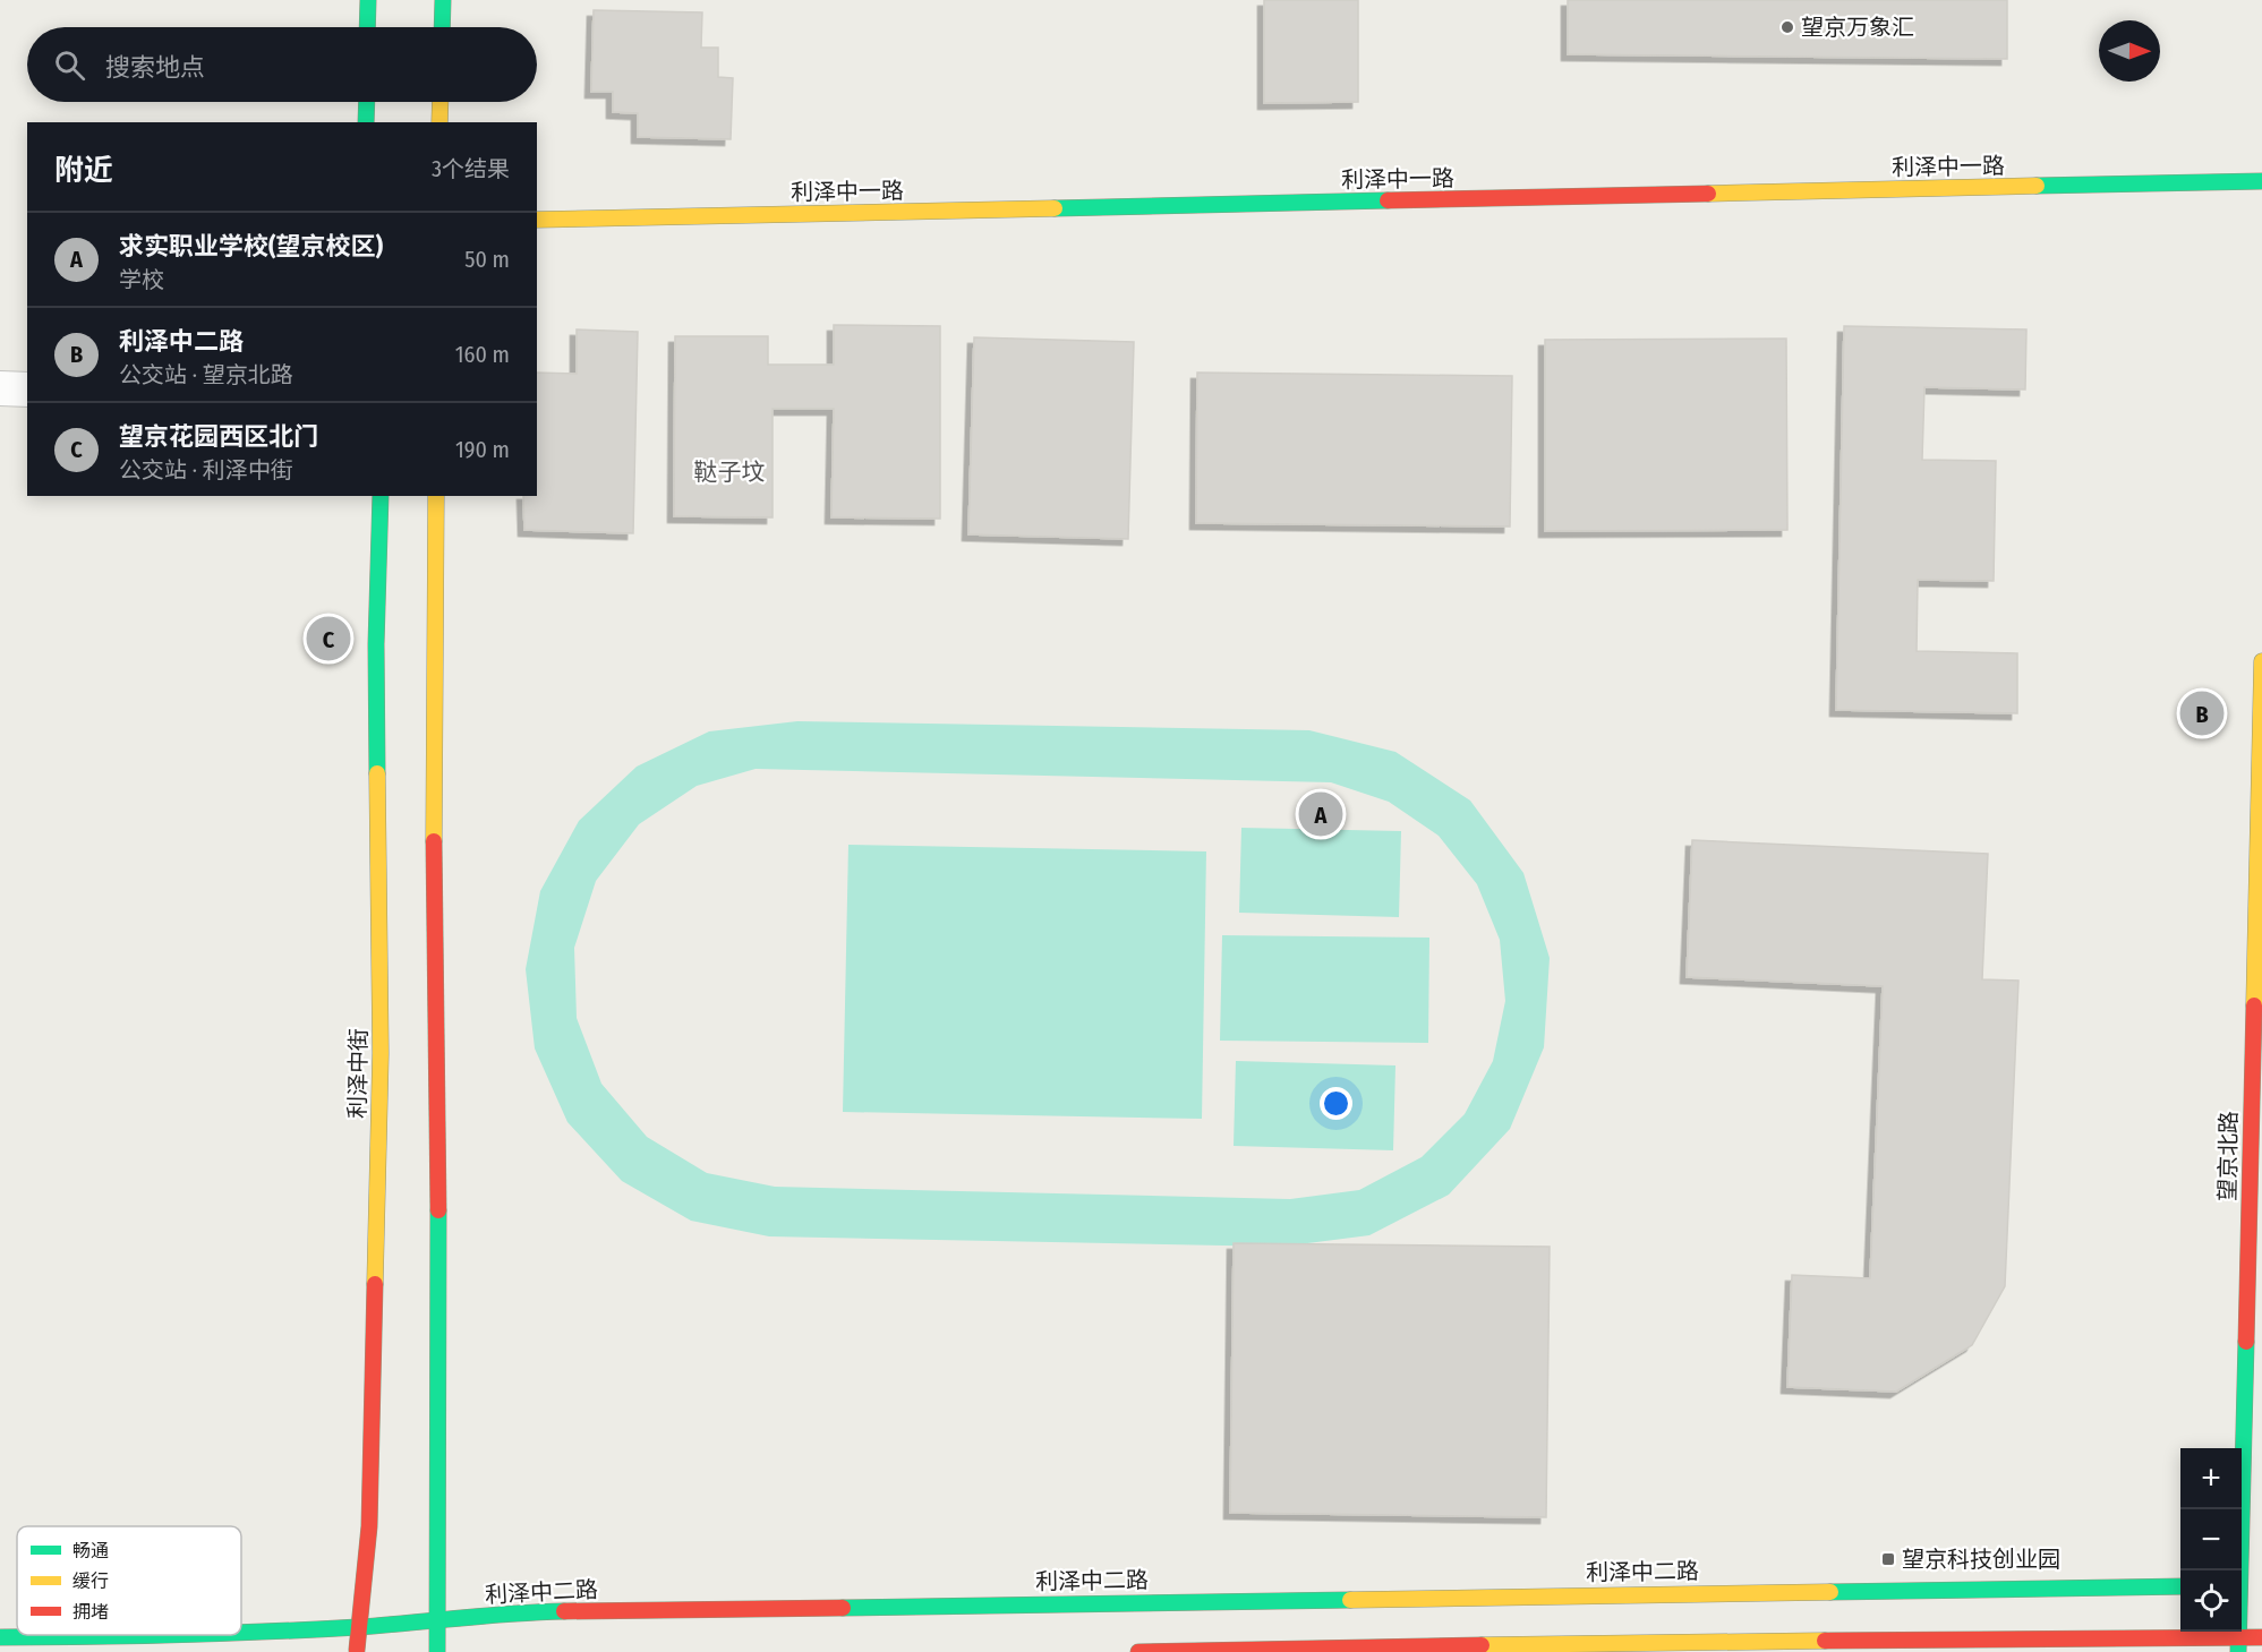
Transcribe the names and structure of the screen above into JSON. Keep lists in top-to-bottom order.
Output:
{
  "streets": {
    "street": [
      "利泽中一路",
      "利泽中街",
      "望京北路",
      "利泽中二路"
    ]
  },
  "crossings": [
    ["利泽中街", "利泽中二路"]
  ],
  "districts": ["鞑子坟"],
  "places": {
    "other": ["望京万象汇"],
    "transit": ["望京科技创业园"]
  },
  "legend": ["畅通", "缓行", "拥堵"],
  "north": "right",
  "page": {
    "search": "搜索地点",
    "heading": ["附近", "3个结果"],
    "list": [
      {
        "mark": "A",
        "name": "求实职业学校(望京校区)",
        "note": "学校",
        "value": "50 m"
      },
      {
        "mark": "B",
        "name": "利泽中二路",
        "note": "公交站 · 望京北路",
        "value": "160 m"
      },
      {
        "mark": "C",
        "name": "望京花园西区北门",
        "note": "公交站 · 利泽中街",
        "value": "190 m"
      }
    ],
    "pins": ["C", "B", "A"],
    "map_buttons": ["+", "−"]
  }
}
